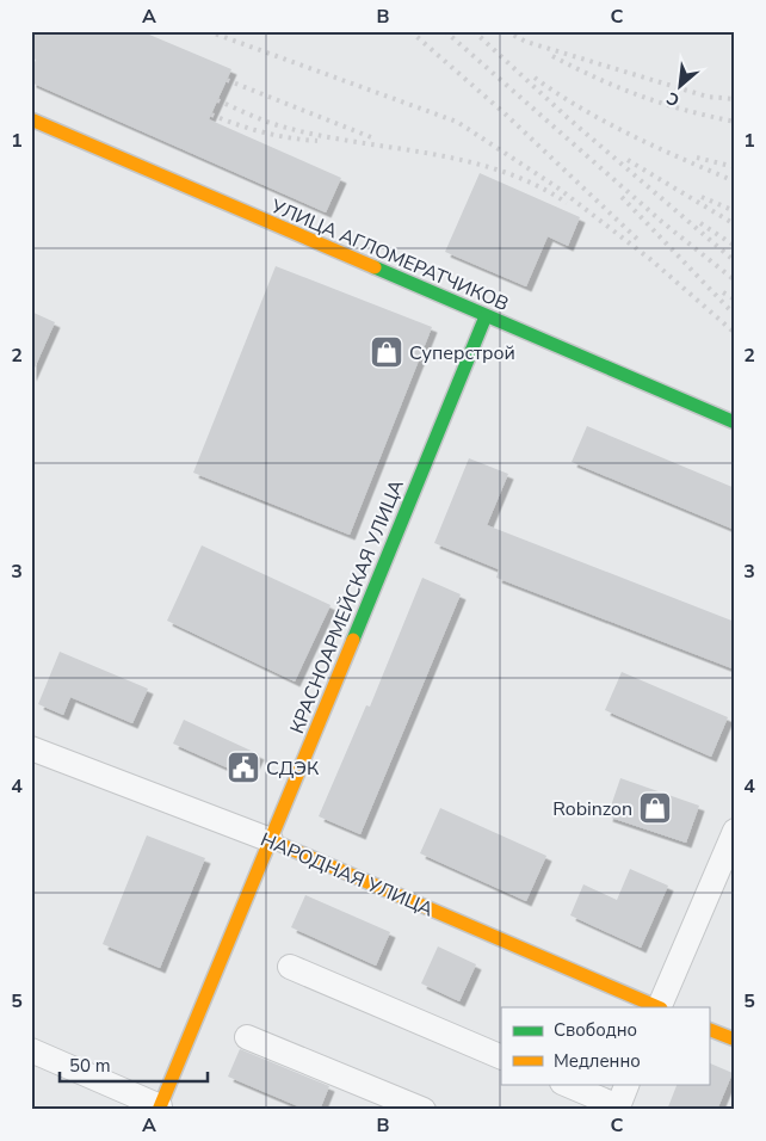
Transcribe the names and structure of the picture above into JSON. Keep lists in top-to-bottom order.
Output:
{
  "streets": {
    "street": ["УЛИЦА АГЛОМЕРАТЧИКОВ", "КРАСНОАРМЕЙСКАЯ УЛИЦА", "НАРОДНАЯ УЛИЦА"]
  },
  "crossings": [
    ["УЛИЦА АГЛОМЕРАТЧИКОВ", "КРАСНОАРМЕЙСКАЯ УЛИЦА"],
    ["КРАСНОАРМЕЙСКАЯ УЛИЦА", "НАРОДНАЯ УЛИЦА"]
  ],
  "places": {
    "shop": ["Суперстрой", "Robinzon"],
    "public building": ["СДЭК"]
  },
  "legend": ["Свободно", "Медленно"],
  "scale_bar": "50 m",
  "north": "bottom left",
  "grid": {
    "columns": ["A", "B", "C"],
    "rows": [
      "1",
      "2",
      "3",
      "4",
      "5"
    ]
  }
}
